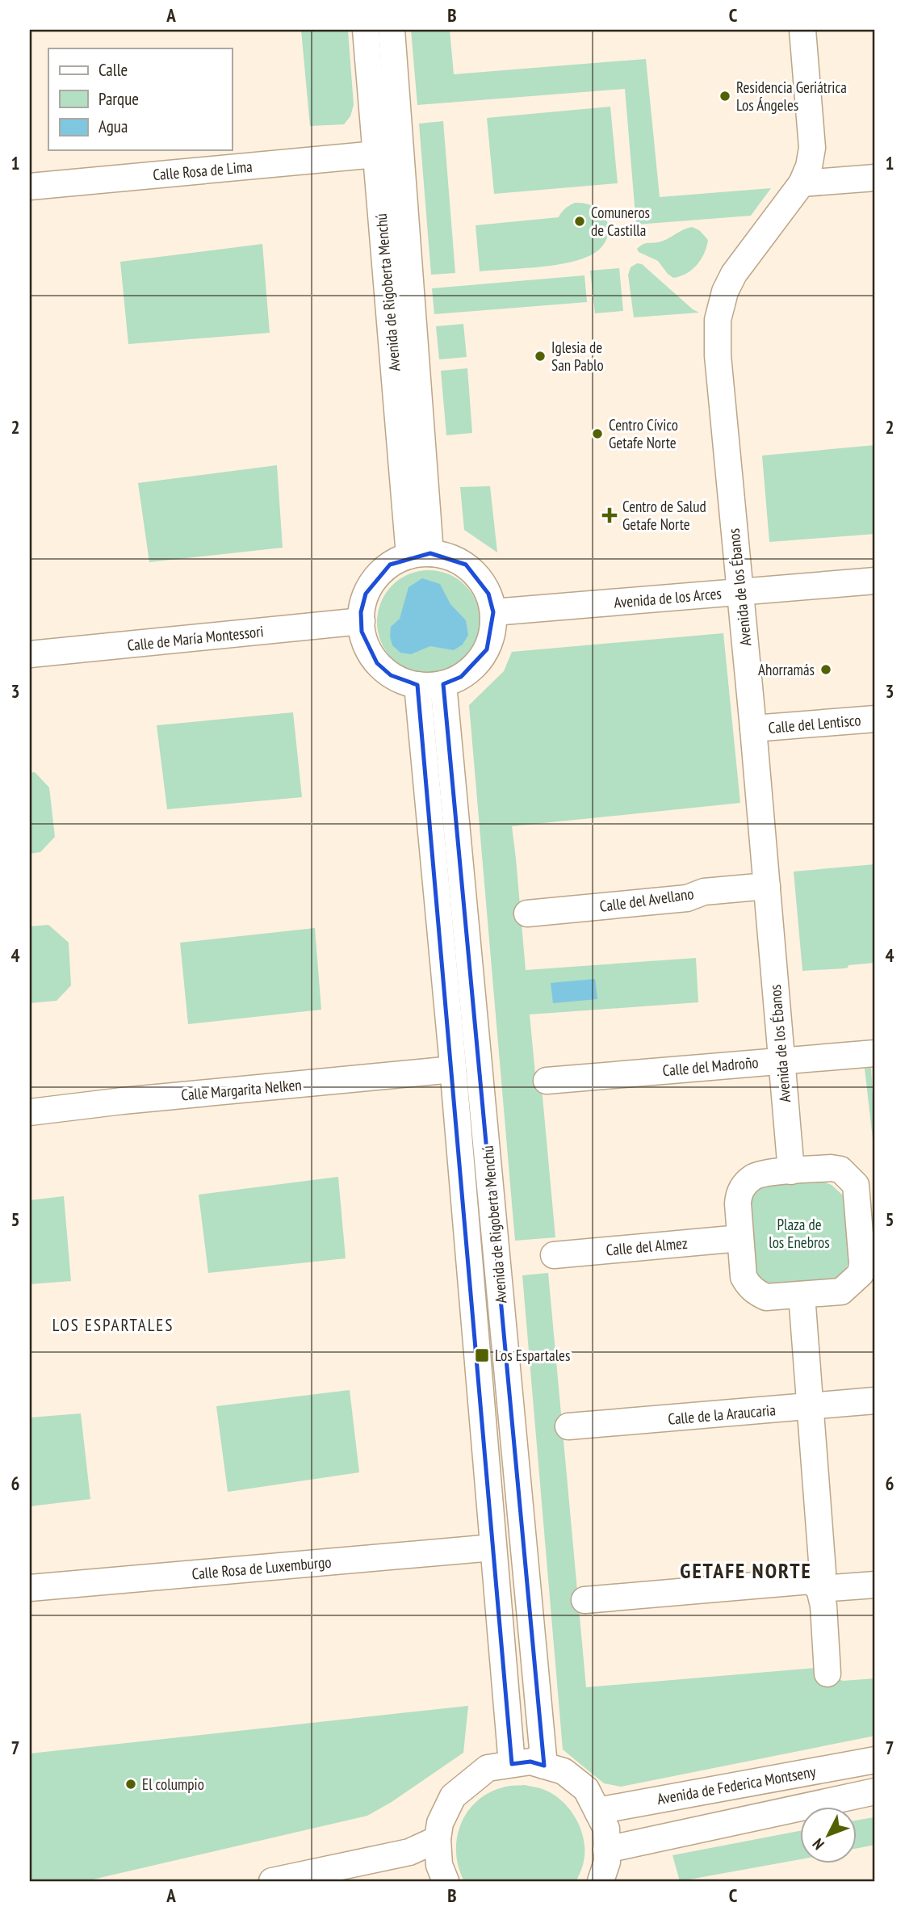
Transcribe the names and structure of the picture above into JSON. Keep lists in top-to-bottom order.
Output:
{
  "streets": {
    "street": [
      "Calle Rosa de Lima",
      "Avenida de Rigoberta Menchú",
      "Avenida de los Ébanos",
      "Avenida de los Arces",
      "Calle de María Montessori",
      "Calle del Lentisco",
      "Calle del Avellano",
      "Calle del Madroño",
      "Calle Margarita Nelken",
      "Calle del Almez",
      "Calle de la Araucaria",
      "Calle Rosa de Luxemburgo",
      "Avenida de Federica Montseny"
    ]
  },
  "crossings": [
    ["Calle Rosa de Lima", "Avenida de Rigoberta Menchú"],
    ["Avenida de Rigoberta Menchú", "Avenida de los Arces"],
    ["Avenida de Rigoberta Menchú", "Calle de María Montessori"],
    ["Avenida de Rigoberta Menchú", "Calle Margarita Nelken"],
    ["Avenida de Rigoberta Menchú", "Calle Rosa de Luxemburgo"],
    ["Avenida de los Ébanos", "Avenida de los Arces"],
    ["Avenida de los Ébanos", "Calle del Lentisco"],
    ["Avenida de los Ébanos", "Calle del Avellano"],
    ["Avenida de los Ébanos", "Calle del Madroño"],
    ["Avenida de los Ébanos", "Calle del Almez"],
    ["Avenida de los Arces", "Calle de María Montessori"]
  ],
  "districts": ["LOS ESPARTALES", "GETAFE NORTE"],
  "parks": ["Plaza de los Enebros"],
  "places": {
    "other": [
      "Residencia Geriátrica Los Ángeles",
      "Comuneros de Castilla",
      "Iglesia de San Pablo",
      "Centro Cívico Getafe Norte",
      "Ahorramás",
      "El columpio"
    ],
    "health": ["Centro de Salud Getafe Norte"],
    "transit": ["Los Espartales"]
  },
  "legend": ["Calle", "Parque", "Agua"],
  "north": "bottom left",
  "grid": {
    "columns": ["A", "B", "C"],
    "rows": [
      "1",
      "2",
      "3",
      "4",
      "5",
      "6",
      "7"
    ]
  }
}
